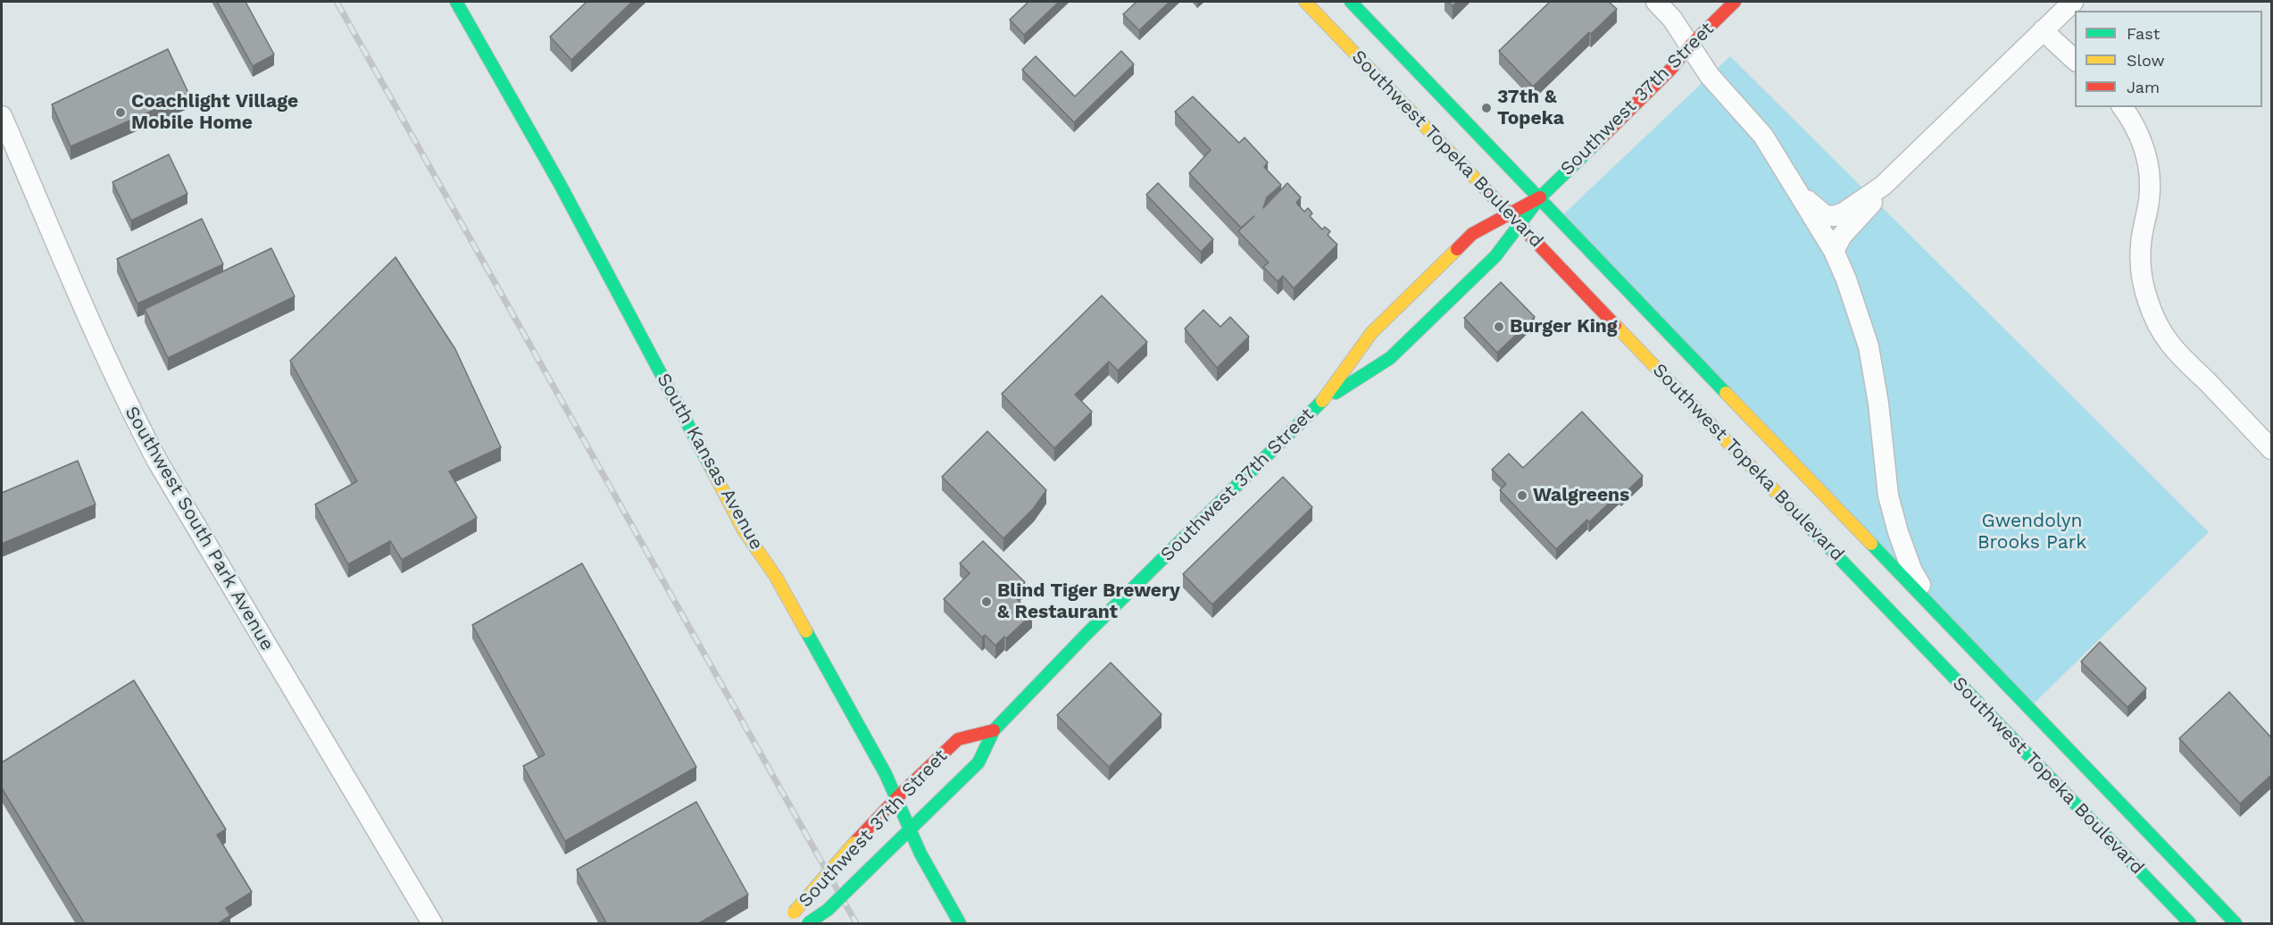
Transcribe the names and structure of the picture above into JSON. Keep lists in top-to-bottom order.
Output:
{
  "streets": {
    "main road": ["Southwest 37th Street", "Southwest Topeka Boulevard", "South Kansas Avenue"],
    "street": ["Southwest South Park Avenue"]
  },
  "crossings": [
    ["Southwest 37th Street", "Southwest Topeka Boulevard"],
    ["Southwest 37th Street", "South Kansas Avenue"]
  ],
  "parks": ["Gwendolyn Brooks Park"],
  "places": [
    "37th & Topeka",
    "Coachlight Village Mobile Home",
    "Burger King",
    "Walgreens",
    "Blind Tiger Brewery & Restaurant"
  ],
  "legend": ["Fast", "Slow", "Jam"]
}
